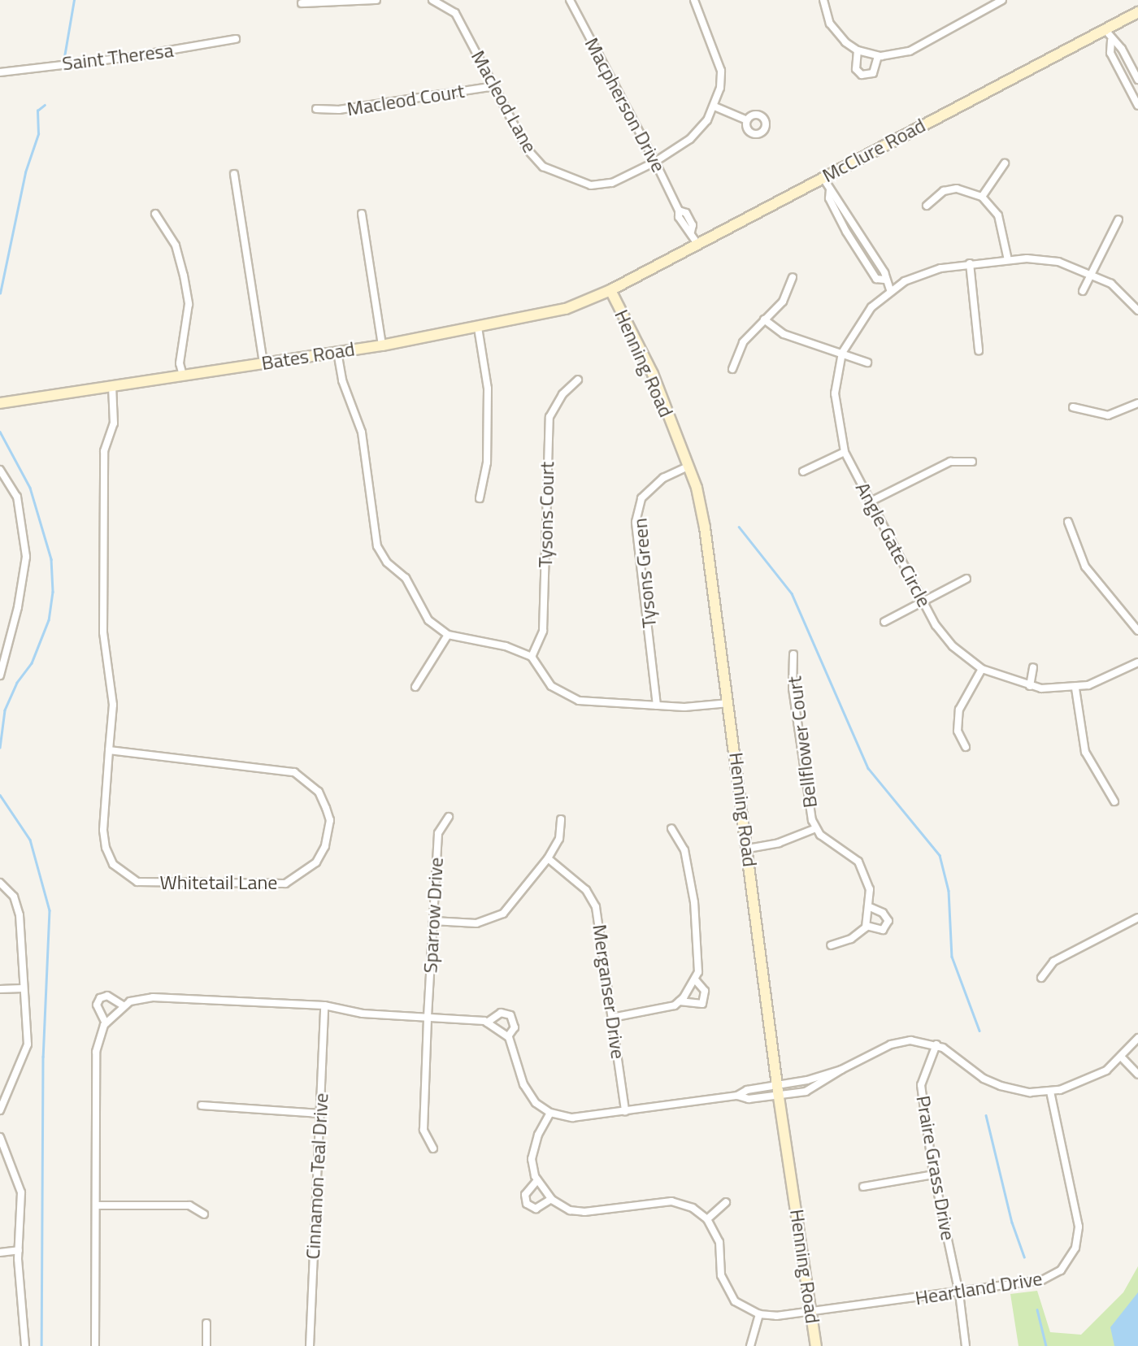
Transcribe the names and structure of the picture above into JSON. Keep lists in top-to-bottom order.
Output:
{
  "streets": {
    "street": [
      "Saint Theresa",
      "Macleod Court",
      "Macleod Lane",
      "Macpherson Drive",
      "McClure Road",
      "Bates Road",
      "Henning Road",
      "Tysons Court",
      "Angle Gate Circle",
      "Tysons Green",
      "Bellflower Court",
      "Whitetail Lane",
      "Sparrow Drive",
      "Merganser Drive",
      "Praire Grass Drive",
      "Cinnamon Teal Drive",
      "Heartland Drive"
    ]
  },
  "crossings": [
    ["Macleod Court", "Macleod Lane"],
    ["Macleod Lane", "Macpherson Drive"],
    ["Macpherson Drive", "McClure Road"],
    ["McClure Road", "Bates Road"],
    ["McClure Road", "Henning Road"],
    ["Bates Road", "Henning Road"],
    ["Bates Road", "Whitetail Lane"],
    ["Henning Road", "Tysons Green"],
    ["Henning Road", "Heartland Drive"],
    ["Praire Grass Drive", "Heartland Drive"]
  ]
}
